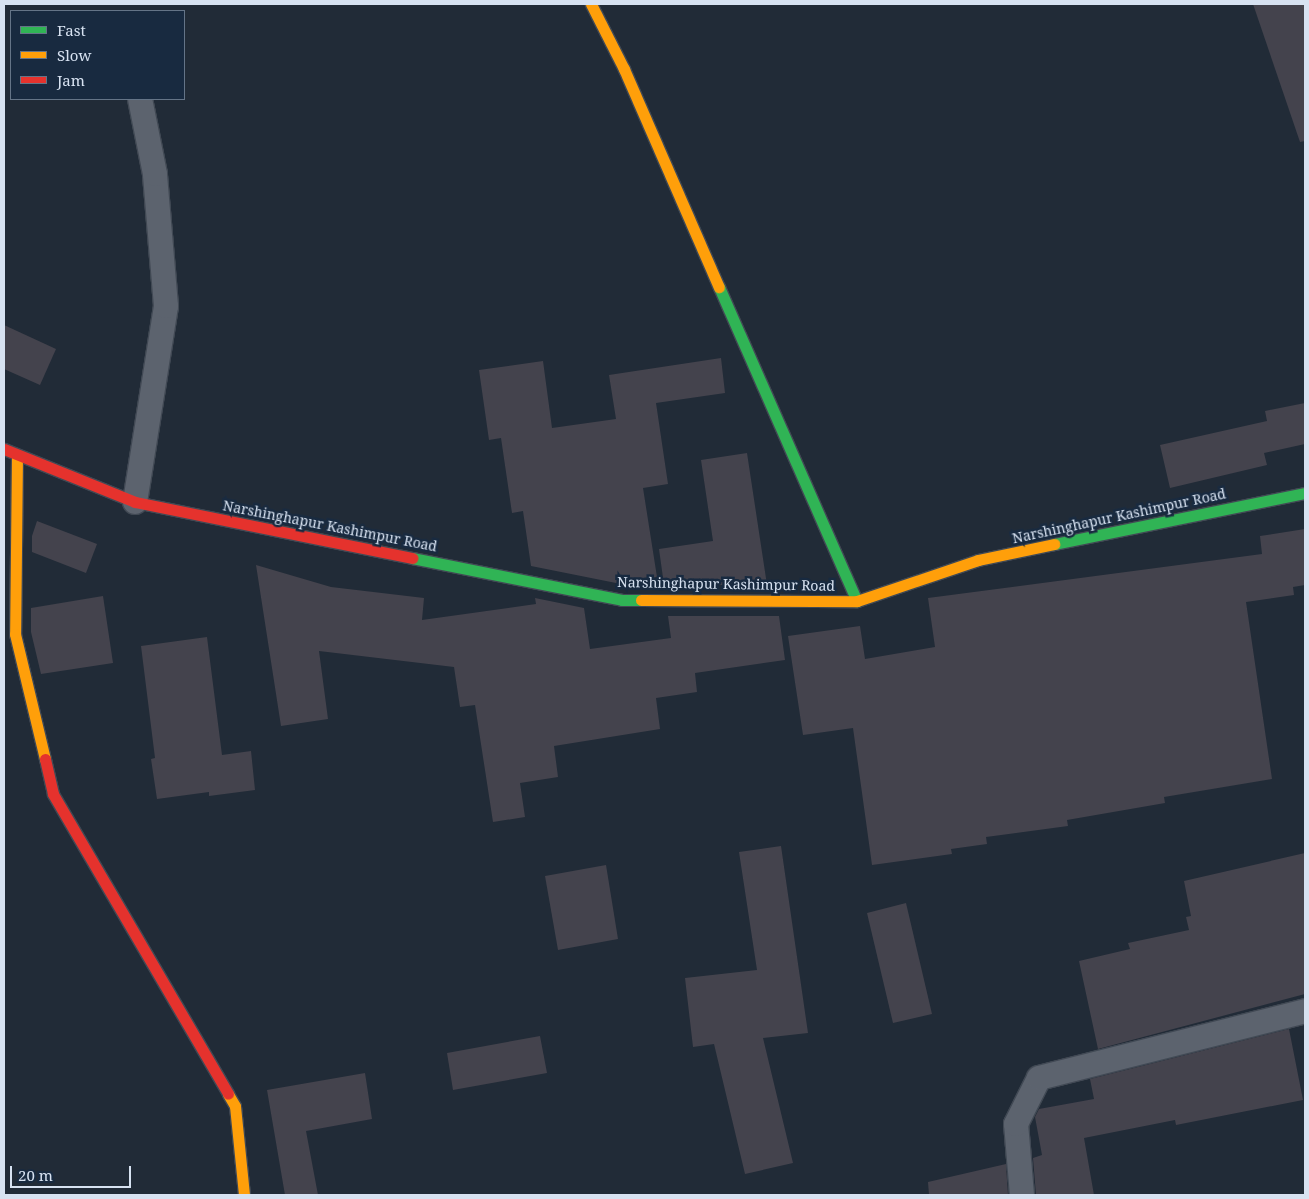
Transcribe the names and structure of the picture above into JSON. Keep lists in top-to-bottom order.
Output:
{
  "streets": {
    "street": ["Narshinghapur Kashimpur Road"]
  },
  "legend": ["Fast", "Slow", "Jam"],
  "scale_bar": "20 m"
}
